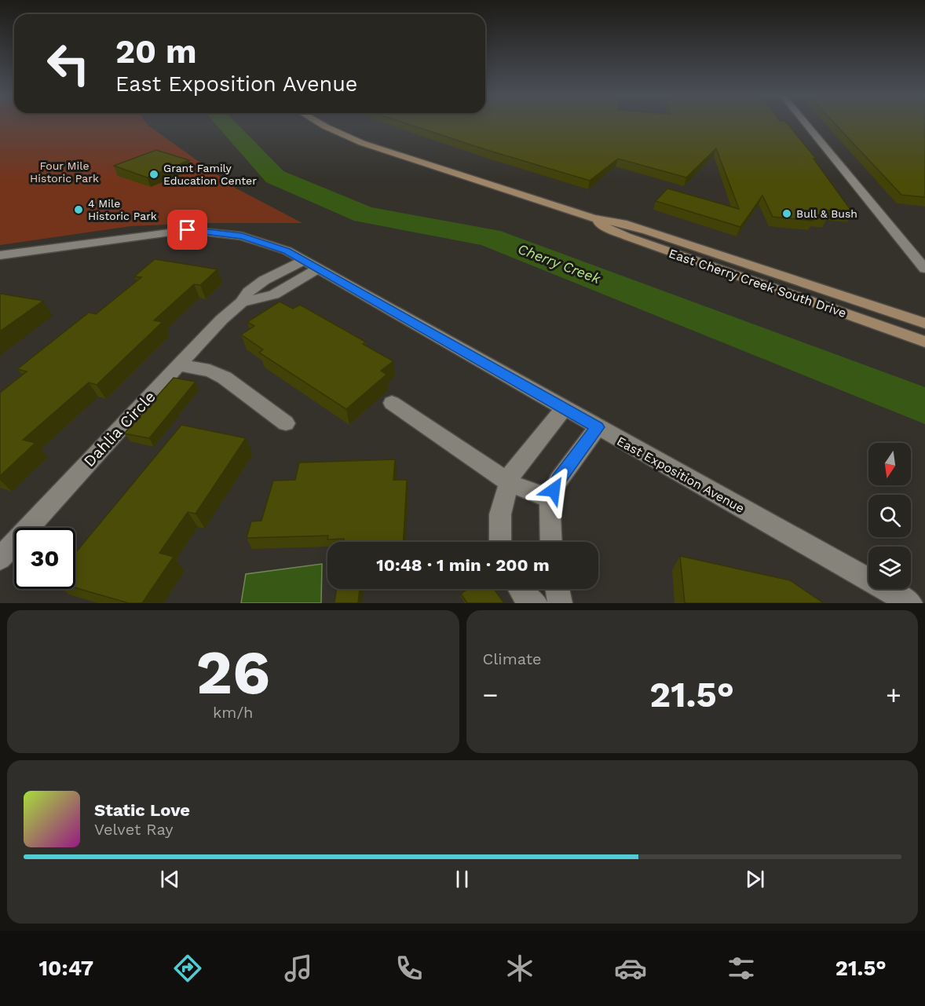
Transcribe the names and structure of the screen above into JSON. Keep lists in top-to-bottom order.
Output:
{
  "streets": {
    "main road": ["East Cherry Creek South Drive"],
    "street": ["Dahlia Circle", "East Exposition Avenue"]
  },
  "crossings": [
    ["Dahlia Circle", "East Exposition Avenue"]
  ],
  "water": ["Cherry Creek"],
  "parks": ["Four Mile Historic Park"],
  "places": ["Grant Family Education Center", "4 Mile Historic Park", "Bull & Bush"],
  "north": "bottom",
  "page": {
    "turn": ["20 m", "East Exposition Avenue"],
    "limit": "30",
    "trip": "10:48 · 1 min · 200 m",
    "tile": [
      ["26", "km/h"],
      "Climate"
    ],
    "heat": ["−", "21.5°", "+"],
    "song": ["Static Love", "Velvet Ray"],
    "tabs": ["10:47", "21.5°"]
  }
}
